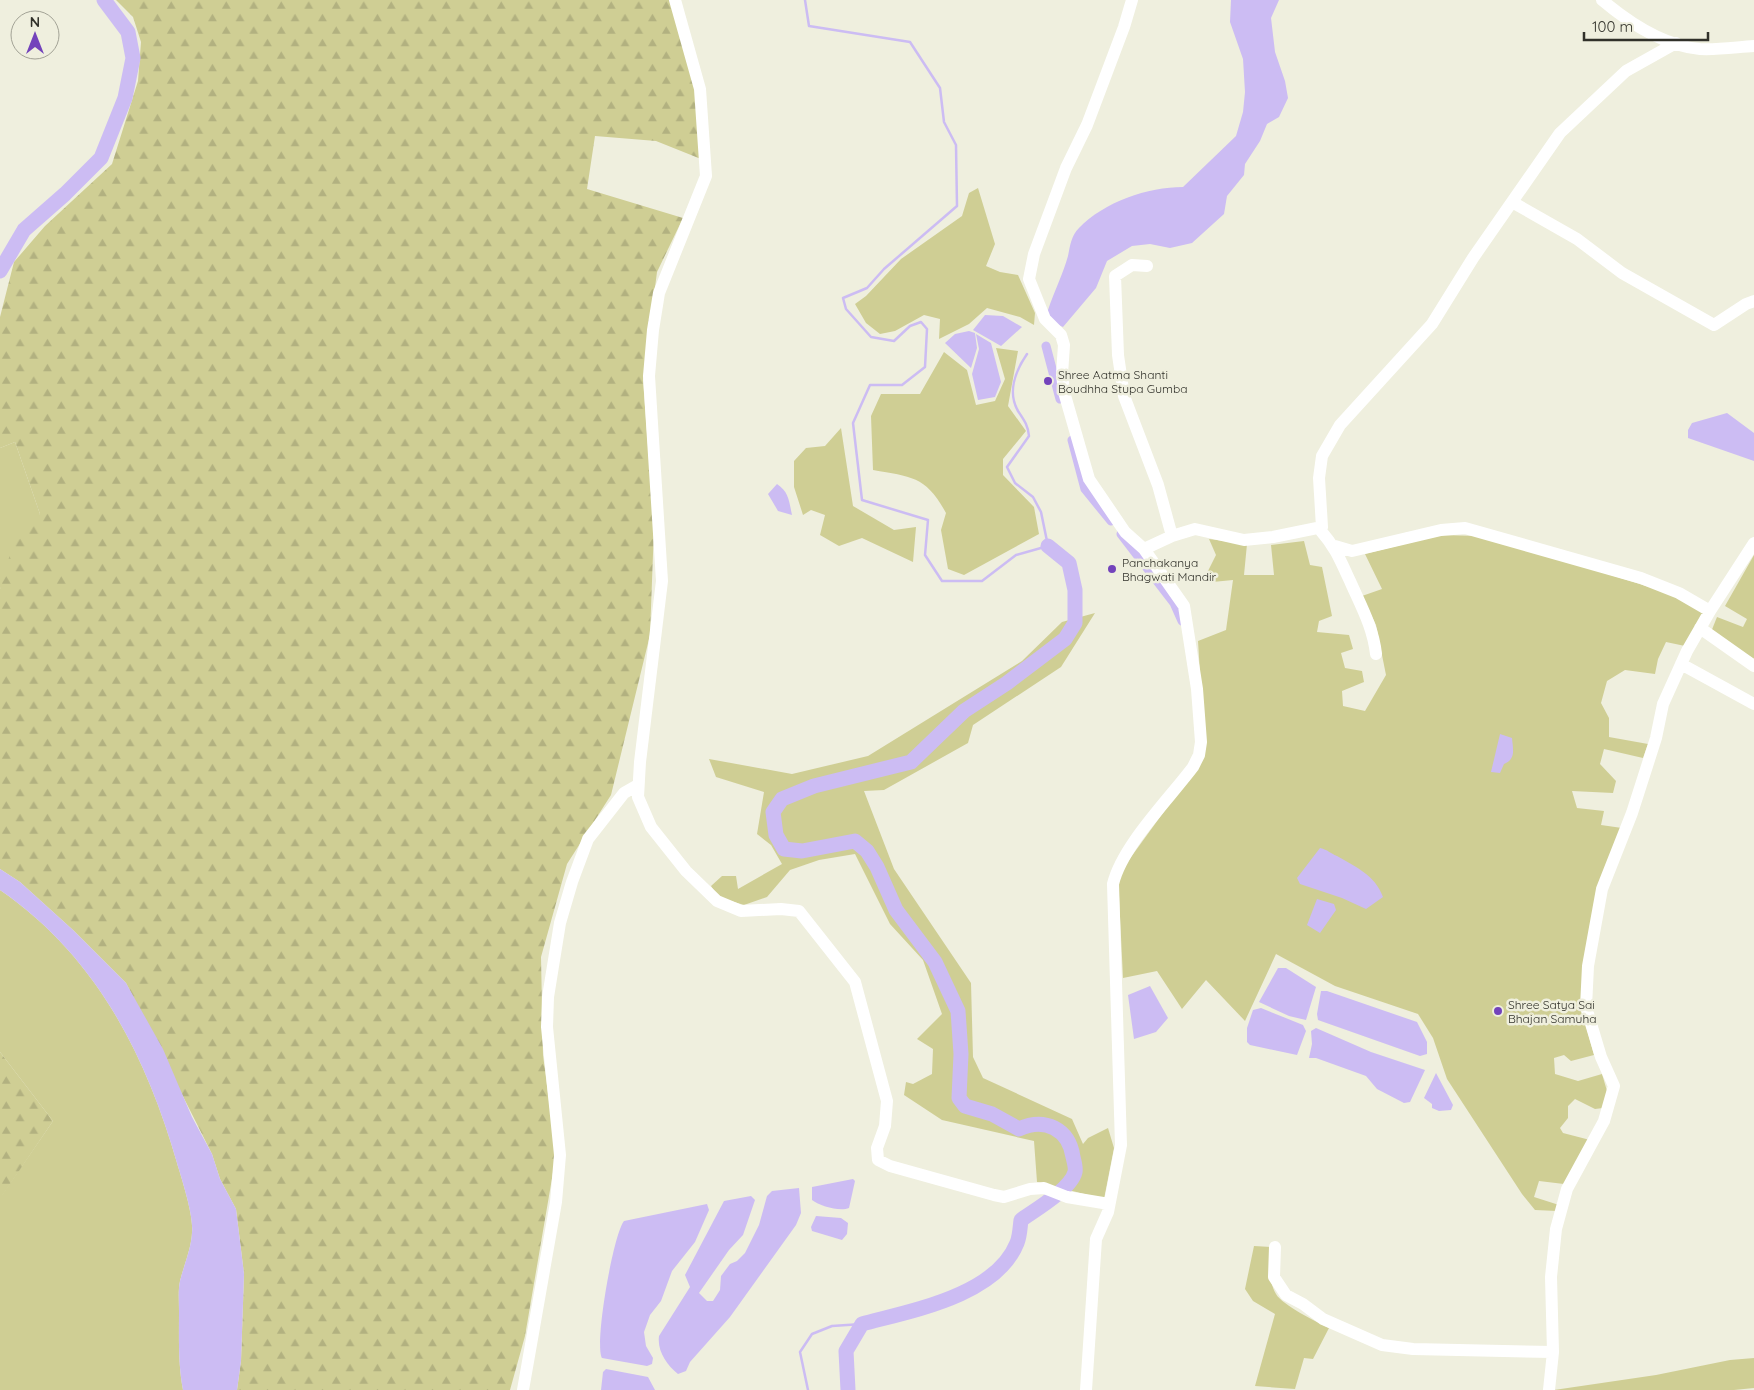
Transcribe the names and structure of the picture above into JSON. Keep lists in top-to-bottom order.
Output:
{
  "places": ["Shree Aatma Shanti Boudhha Stupa Gumba", "Panchakanya Bhagwati Mandir", "Shree Satya Sai Bhajan Samuha"],
  "scale_bar": "100 m",
  "north": "top"
}
